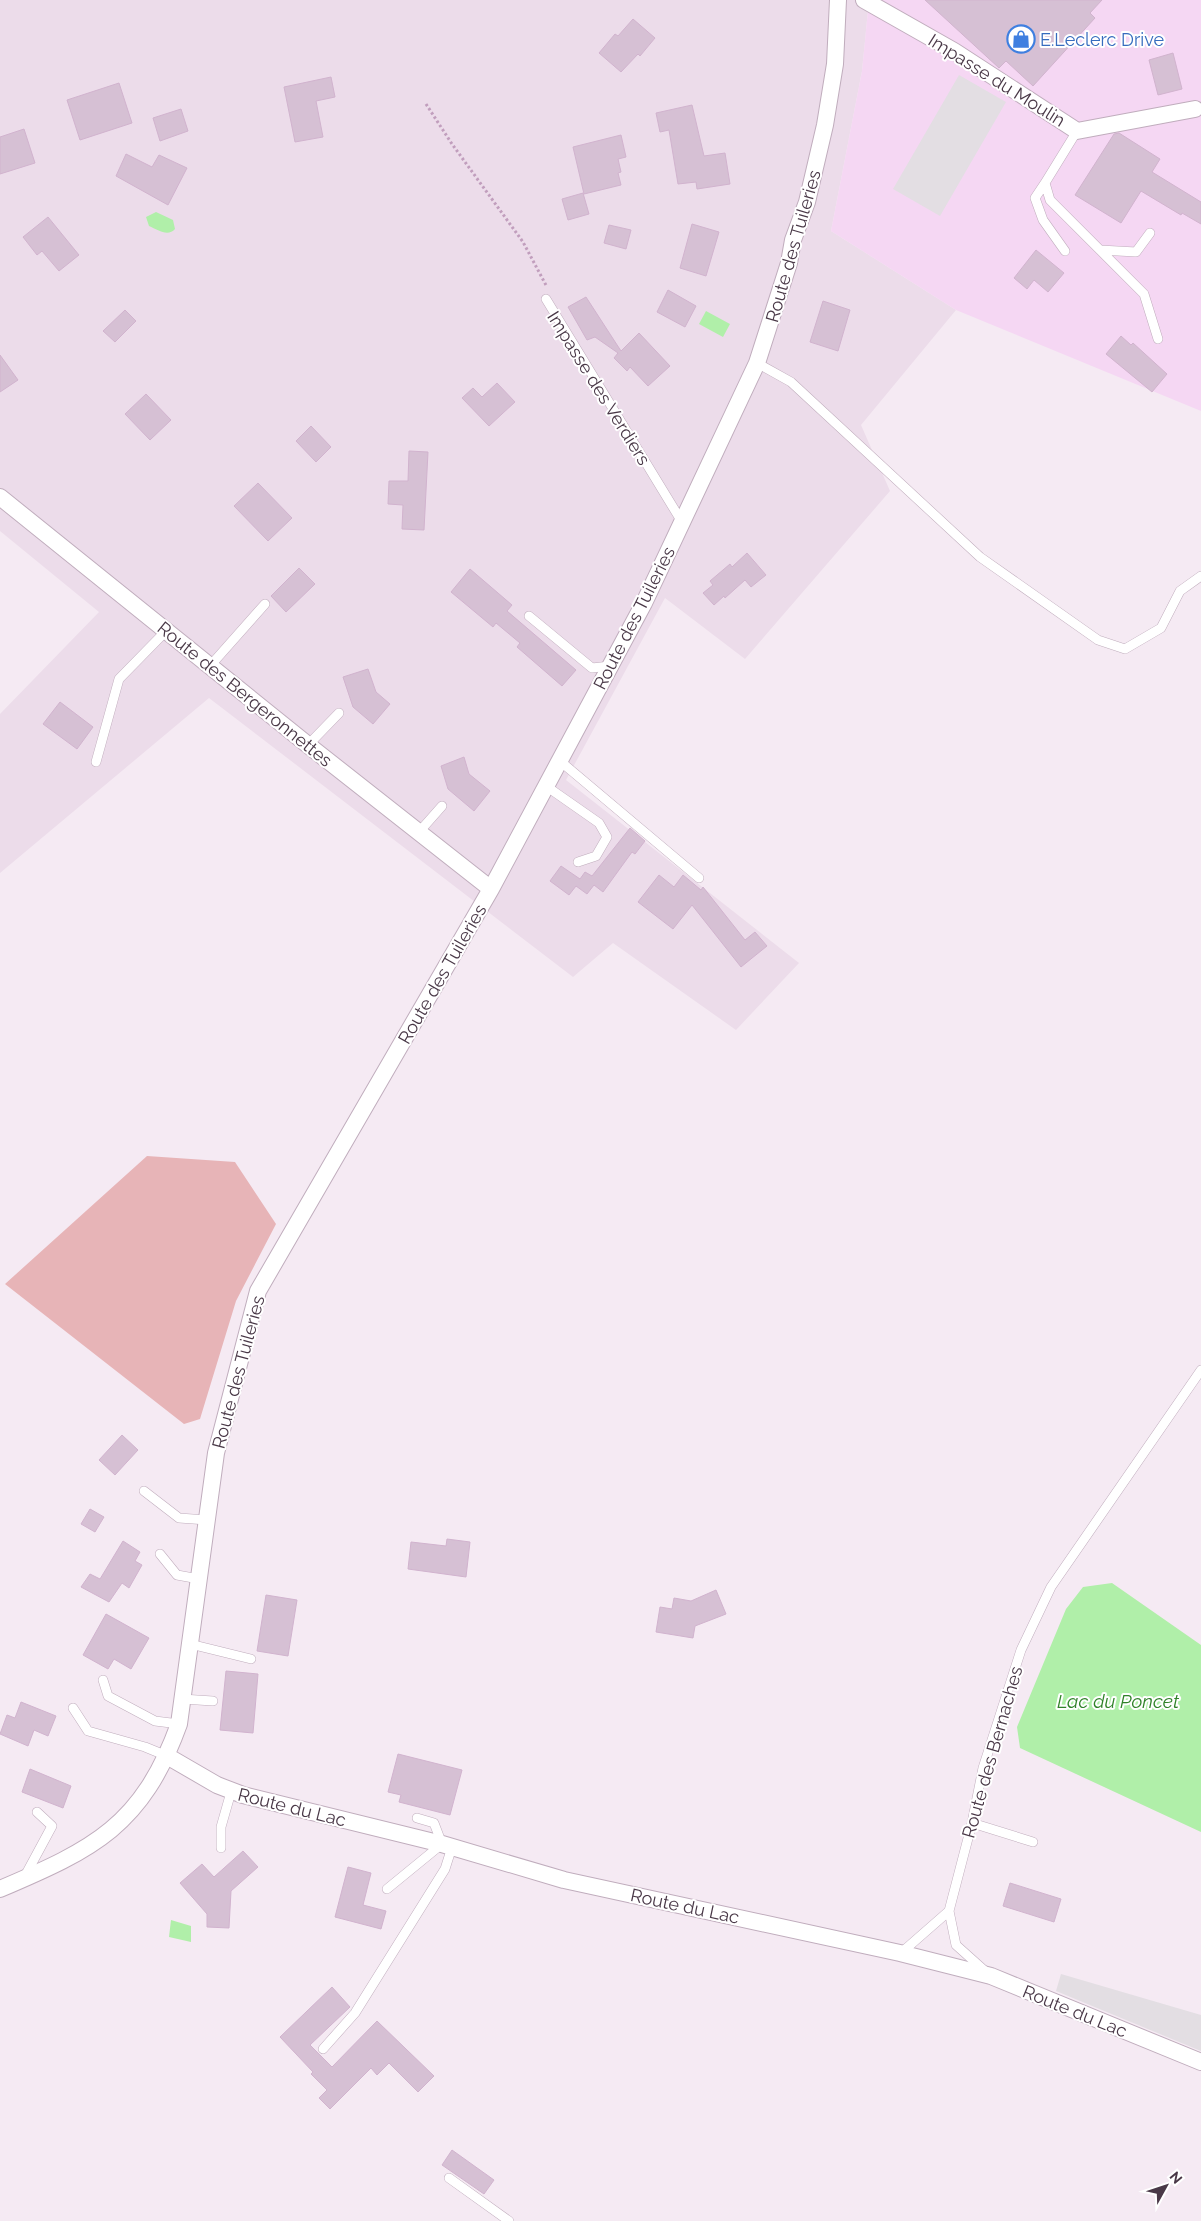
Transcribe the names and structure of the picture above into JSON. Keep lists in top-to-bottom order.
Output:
{
  "streets": {
    "street": [
      "Impasse du Moulin",
      "Route des Tuileries",
      "Route des Bergeronnettes",
      "Route du Lac"
    ],
    "lane": ["Impasse des Verdiers", "Route des Bernaches"]
  },
  "crossings": [
    ["Route des Tuileries", "Impasse des Verdiers"],
    ["Route des Tuileries", "Route des Bergeronnettes"],
    ["Route des Tuileries", "Route du Lac"]
  ],
  "water": ["Lac du Poncet"],
  "places": {
    "shop": ["E.Leclerc Drive"]
  },
  "north": "top right"
}
